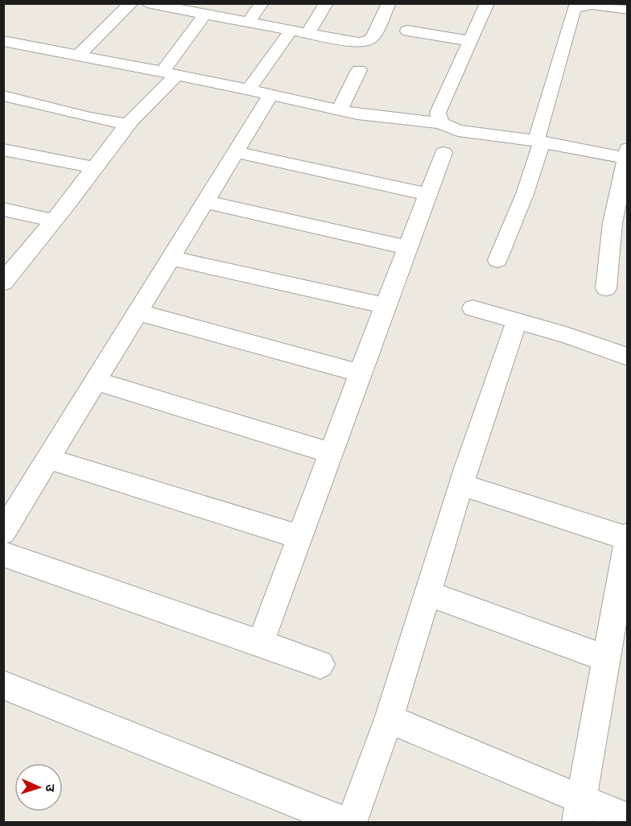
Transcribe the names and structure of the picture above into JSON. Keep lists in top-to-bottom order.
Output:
{
  "north": "right"
}
